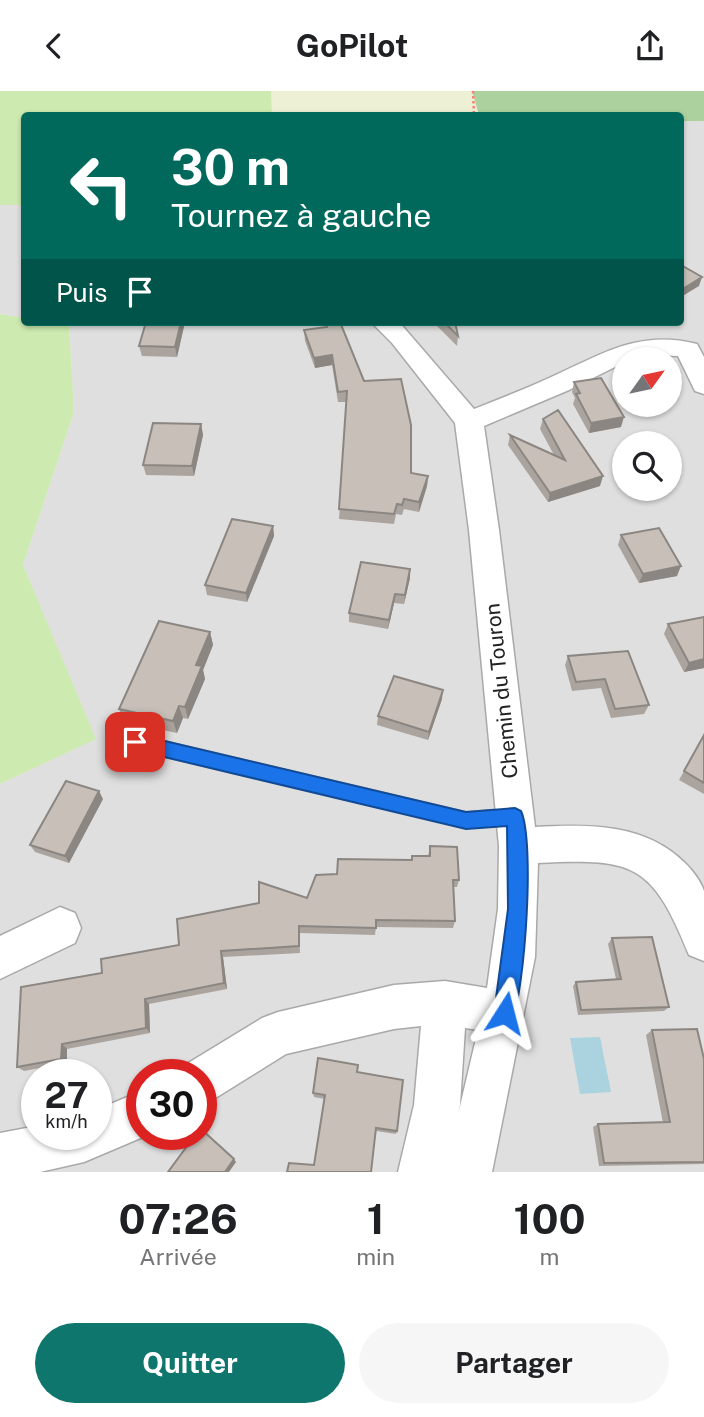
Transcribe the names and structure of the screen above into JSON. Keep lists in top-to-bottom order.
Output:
{
  "streets": {
    "street": ["Chemin du Touron"]
  },
  "north": "top right",
  "page": {
    "header": "GoPilot",
    "turn": ["30 m", "Tournez à gauche"],
    "then": "Puis",
    "speed": "27 km/h",
    "limit": "30",
    "eta": [
      "07:26",
      "Arrivée",
      "1",
      "min",
      "100",
      "m"
    ],
    "buttons": ["Quitter", "Partager"]
  }
}
